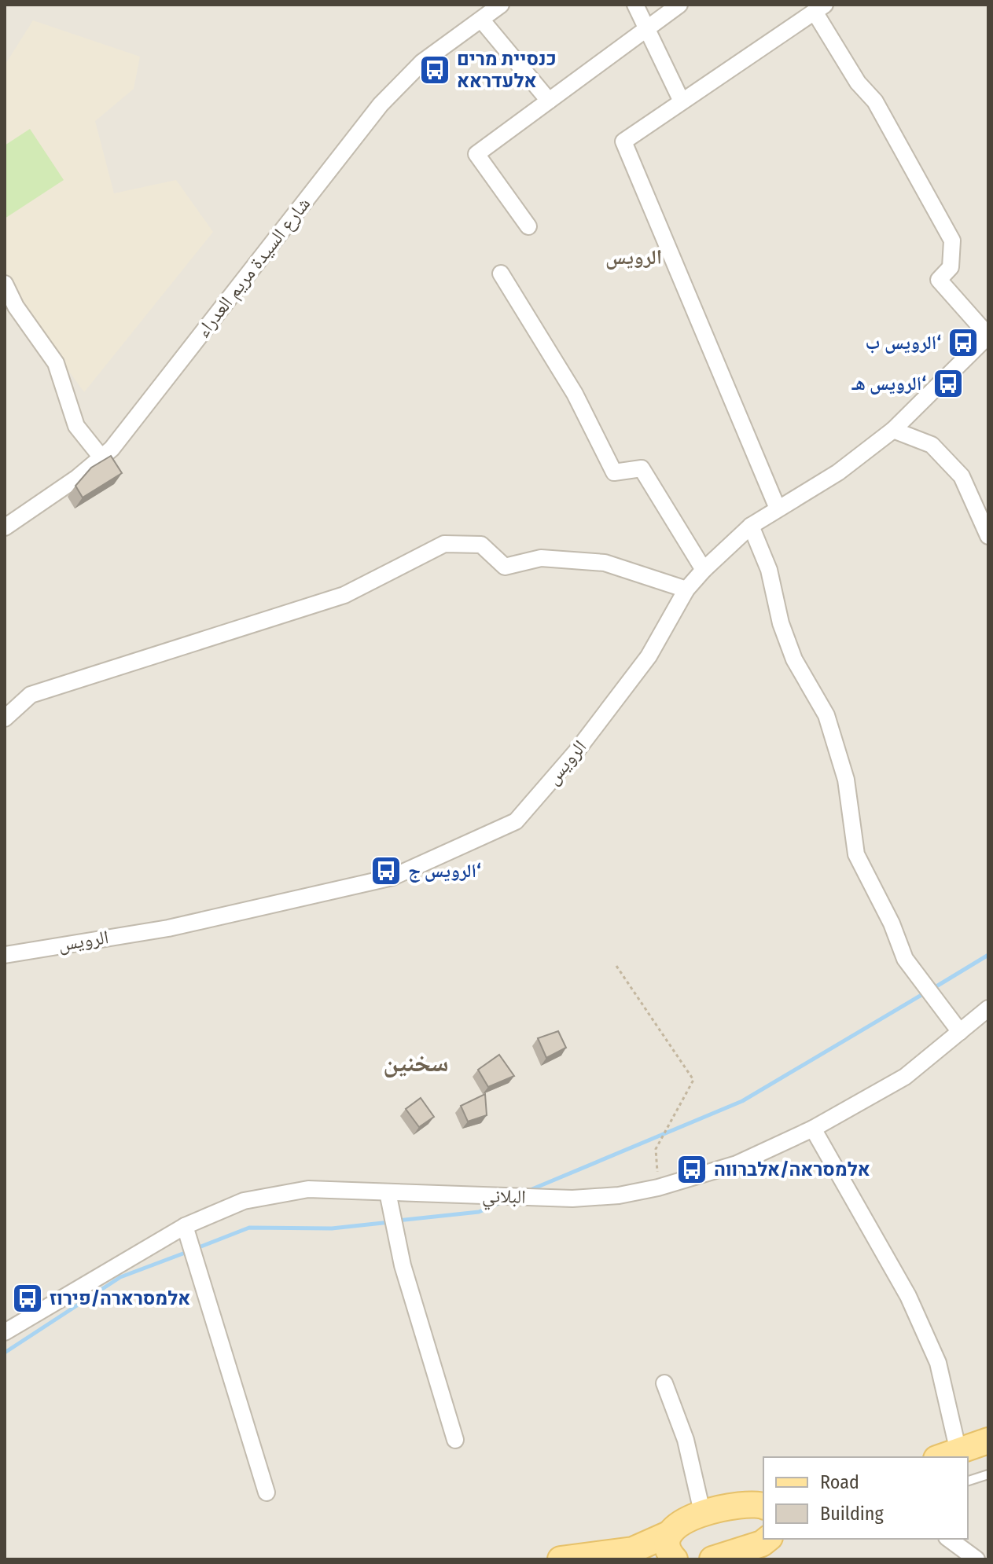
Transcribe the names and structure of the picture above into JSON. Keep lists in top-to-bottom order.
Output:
{
  "streets": {
    "street": ["شارع السيدة مريم العدراء", "الرويس", "البلاني"]
  },
  "districts": ["الرويس", "سخنين"],
  "places": {
    "bus stop": [
      "כנסיית מרים אלעדראא",
      "الرويس ب‘",
      "الرويس هـ‘",
      "الرويس ج‘",
      "אלמסראה/אלברווה",
      "אלמסרארה/פירוז"
    ]
  },
  "legend": ["Road", "Building"]
}
